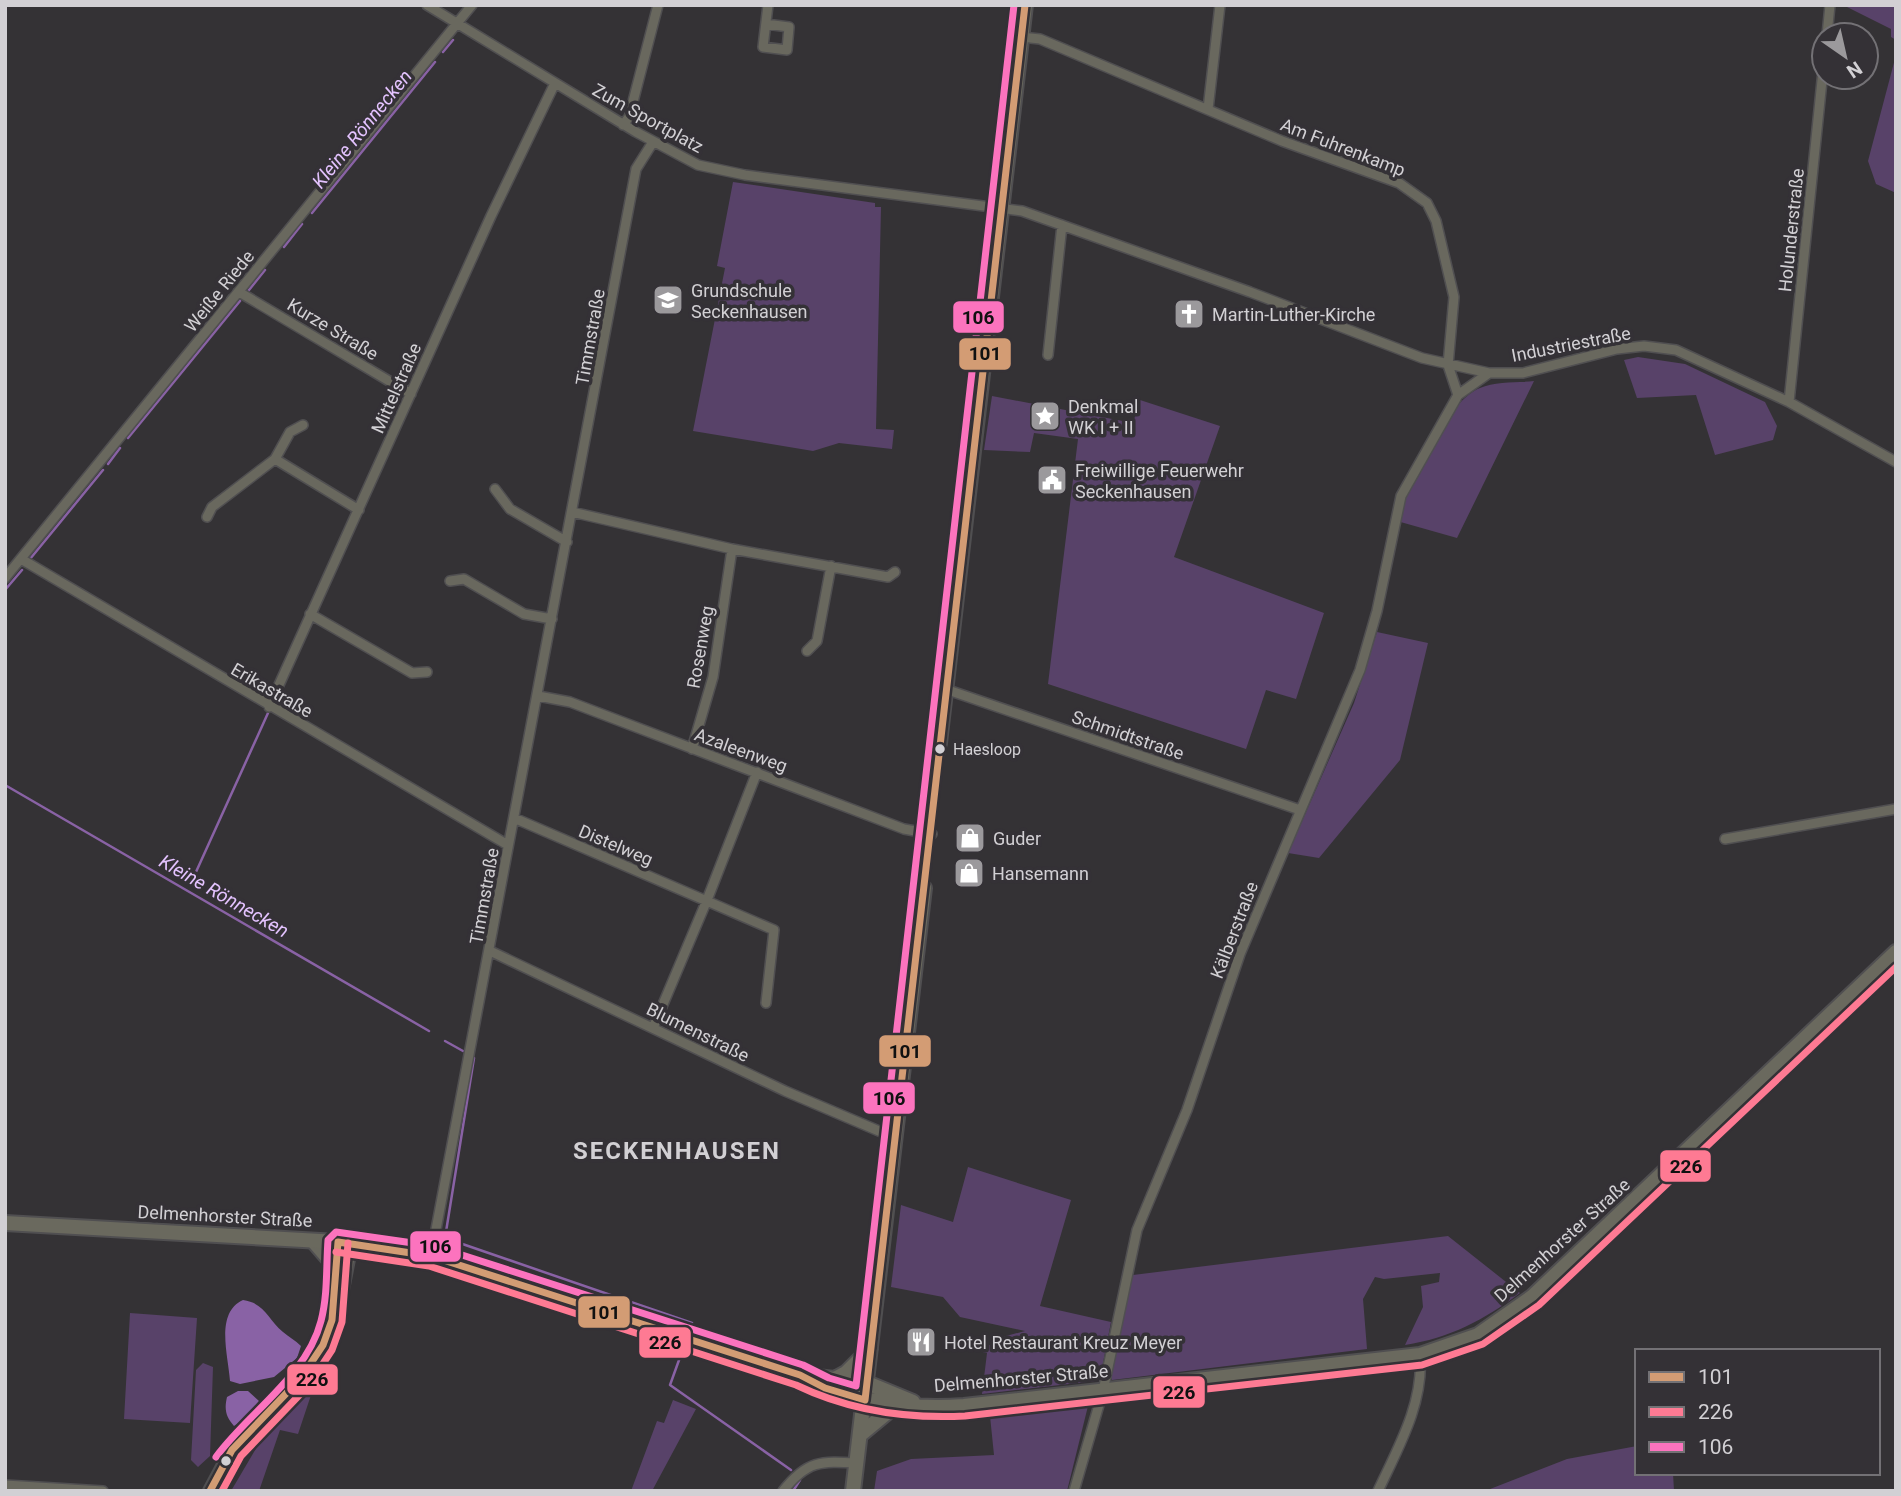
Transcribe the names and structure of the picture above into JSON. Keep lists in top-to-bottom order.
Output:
{
  "streets": {
    "main road": ["Delmenhorster Straße"],
    "street": [
      "Zum Sportplatz",
      "Am Fuhrenkamp",
      "Holunderstraße",
      "Weiße Riede",
      "Kurze Straße",
      "Timmstraße",
      "Industriestraße",
      "Mittelstraße",
      "Rosenweg",
      "Erikastraße",
      "Schmidtstraße",
      "Azaleenweg",
      "Distelweg",
      "Kälberstraße",
      "Blumenstraße"
    ]
  },
  "crossings": [
    ["Zum Sportplatz", "Weiße Riede"],
    ["Zum Sportplatz", "Timmstraße"],
    ["Zum Sportplatz", "Industriestraße"],
    ["Zum Sportplatz", "Mittelstraße"],
    ["Am Fuhrenkamp", "Industriestraße"],
    ["Holunderstraße", "Industriestraße"],
    ["Weiße Riede", "Kurze Straße"],
    ["Weiße Riede", "Erikastraße"],
    ["Kurze Straße", "Mittelstraße"],
    ["Timmstraße", "Erikastraße"],
    ["Timmstraße", "Azaleenweg"],
    ["Timmstraße", "Distelweg"],
    ["Timmstraße", "Blumenstraße"],
    ["Timmstraße", "Delmenhorster Straße"],
    ["Industriestraße", "Kälberstraße"],
    ["Mittelstraße", "Erikastraße"],
    ["Rosenweg", "Azaleenweg"],
    ["Schmidtstraße", "Kälberstraße"],
    ["Kälberstraße", "Delmenhorster Straße"]
  ],
  "districts": ["SECKENHAUSEN"],
  "water": ["Kleine Rönnecken"],
  "places": {
    "school or university": ["Grundschule Seckenhausen"],
    "church": ["Martin-Luther-Kirche"],
    "place": ["Denkmal WK I + II"],
    "public building": ["Freiwillige Feuerwehr Seckenhausen"],
    "other": ["Haesloop"],
    "shop": ["Guder", "Hansemann"],
    "restaurant": ["Hotel Restaurant Kreuz Meyer"]
  },
  "lines": ["transit line 101", "transit line 106", "transit line 226"],
  "legend": ["101", "226", "106"],
  "north": "bottom right"
}
